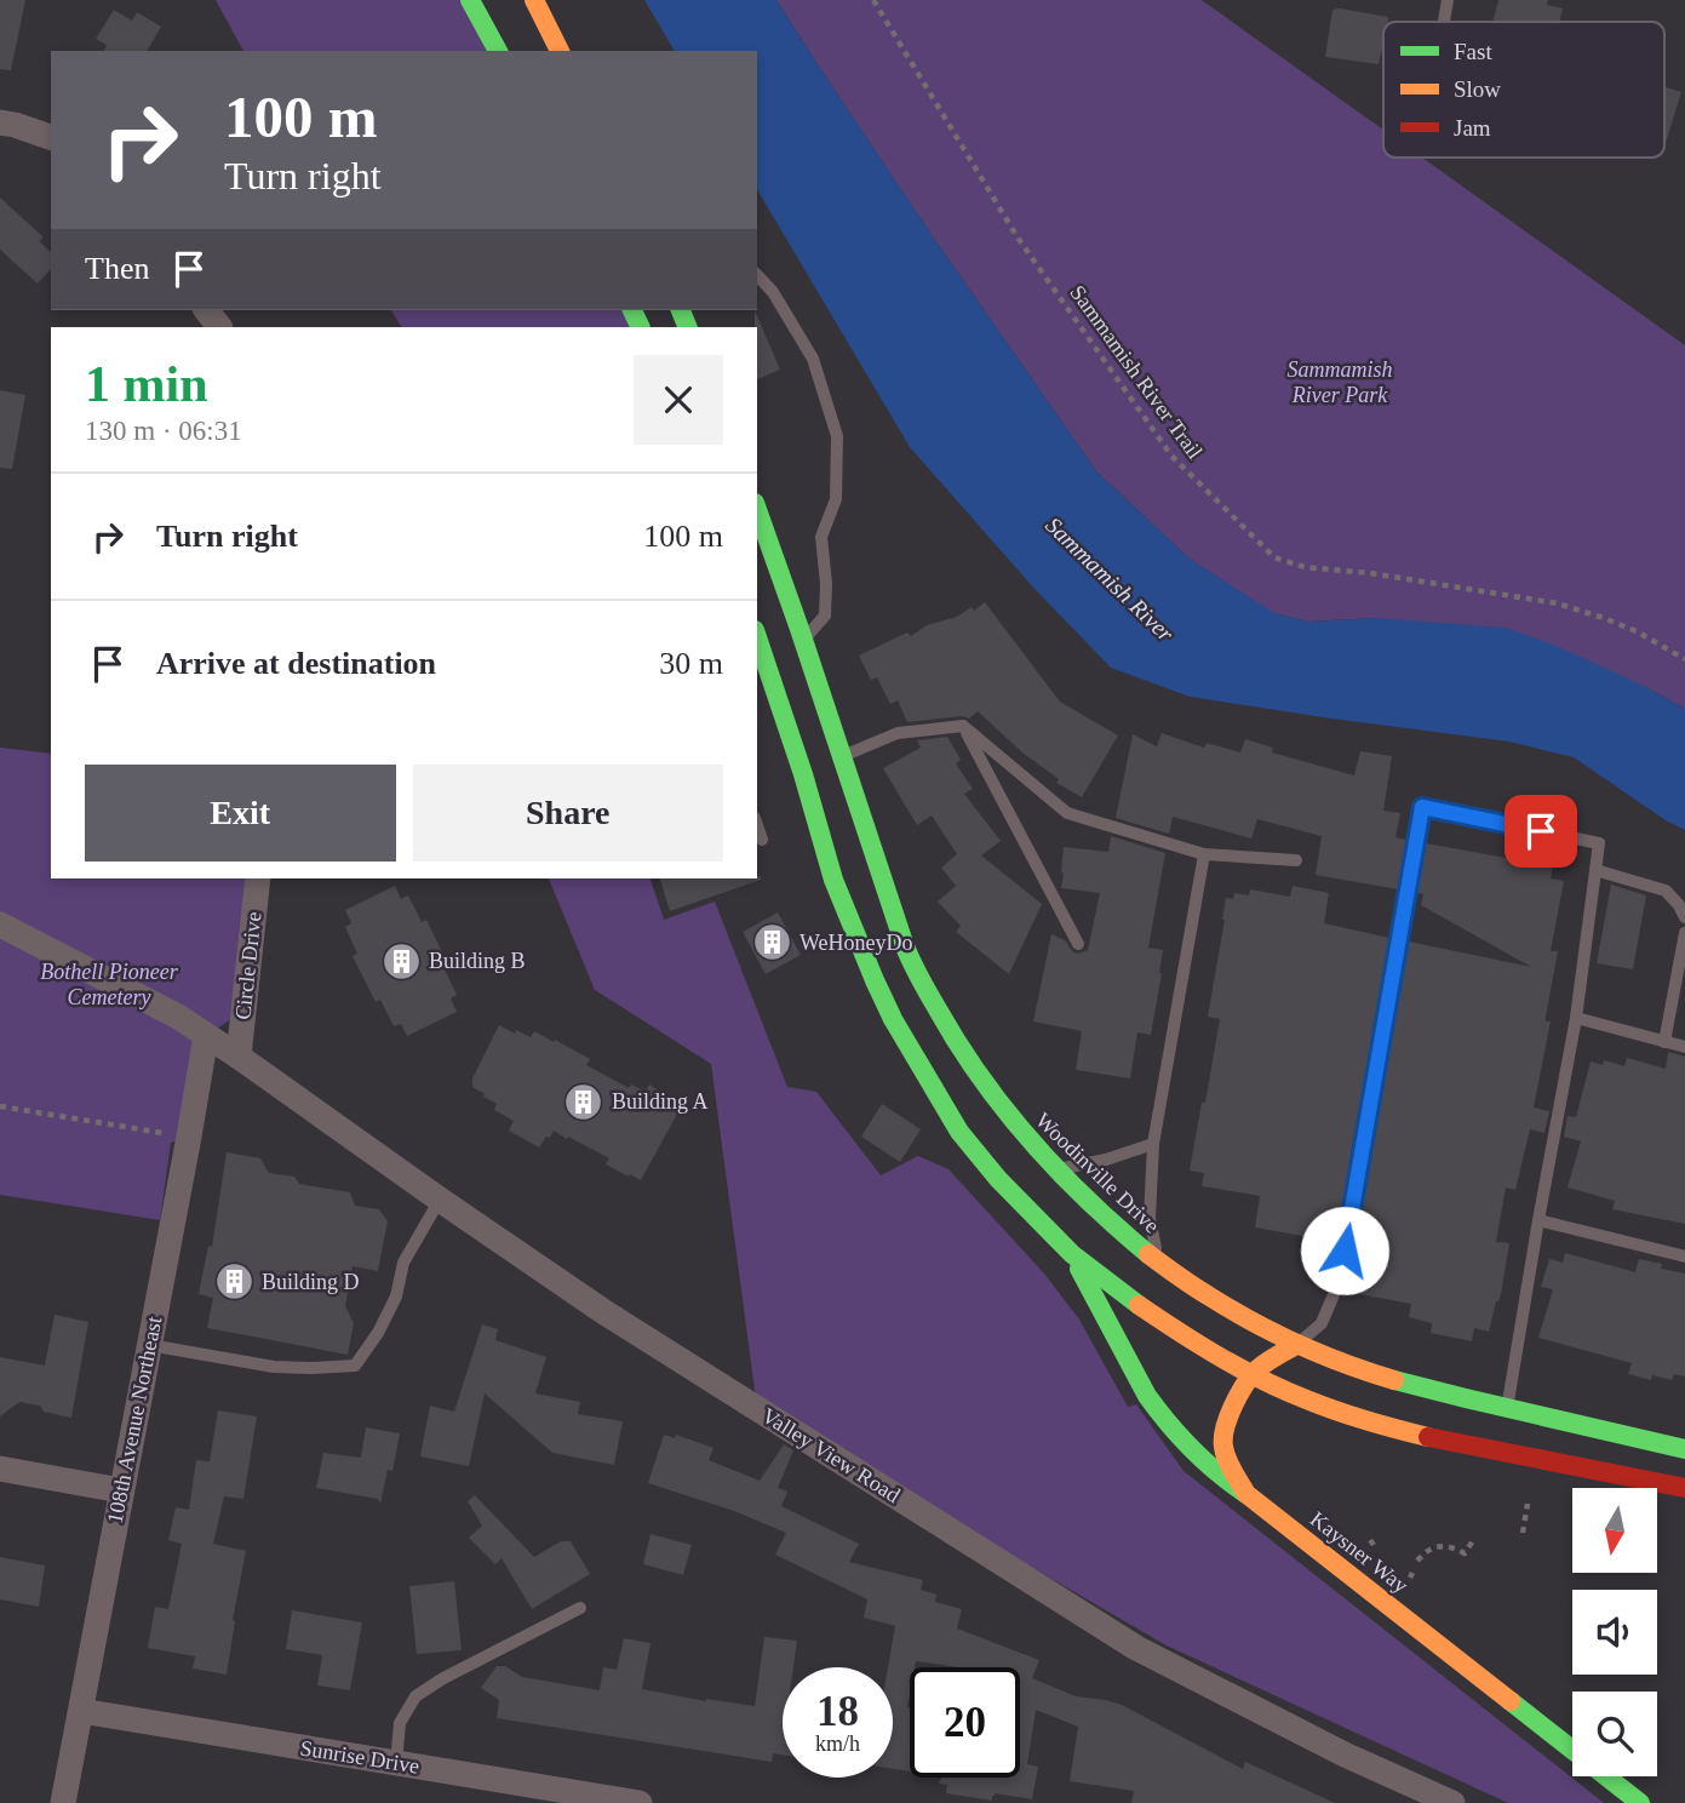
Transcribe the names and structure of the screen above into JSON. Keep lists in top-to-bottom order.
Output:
{
  "streets": {
    "main road": ["Woodinville Drive", "Kaysner Way"],
    "street": [
      "Circle Drive",
      "108th Avenue Northeast",
      "Valley View Road",
      "Sunrise Drive"
    ],
    "path": ["Sammamish River Trail"]
  },
  "crossings": [
    ["Circle Drive", "Valley View Road"],
    ["Woodinville Drive", "Kaysner Way"],
    ["108th Avenue Northeast", "Valley View Road"],
    ["108th Avenue Northeast", "Sunrise Drive"]
  ],
  "water": ["Sammamish River"],
  "parks": ["Sammamish River Park", "Bothell Pioneer Cemetery"],
  "places": {
    "building": [
      "WeHoneyDo",
      "Building B",
      "Building A",
      "Building D"
    ]
  },
  "legend": ["Fast", "Slow", "Jam"],
  "north": "bottom",
  "page": {
    "turn": ["100 m", "Turn right"],
    "then": "Then",
    "heading": ["1 min", "130 m · 06:31"],
    "list": [
      {
        "name": "Turn right",
        "value": "100 m"
      },
      {
        "name": "Arrive at destination",
        "value": "30 m"
      }
    ],
    "buttons": ["Exit", "Share"],
    "speed": "18 km/h",
    "limit": "20"
  }
}
